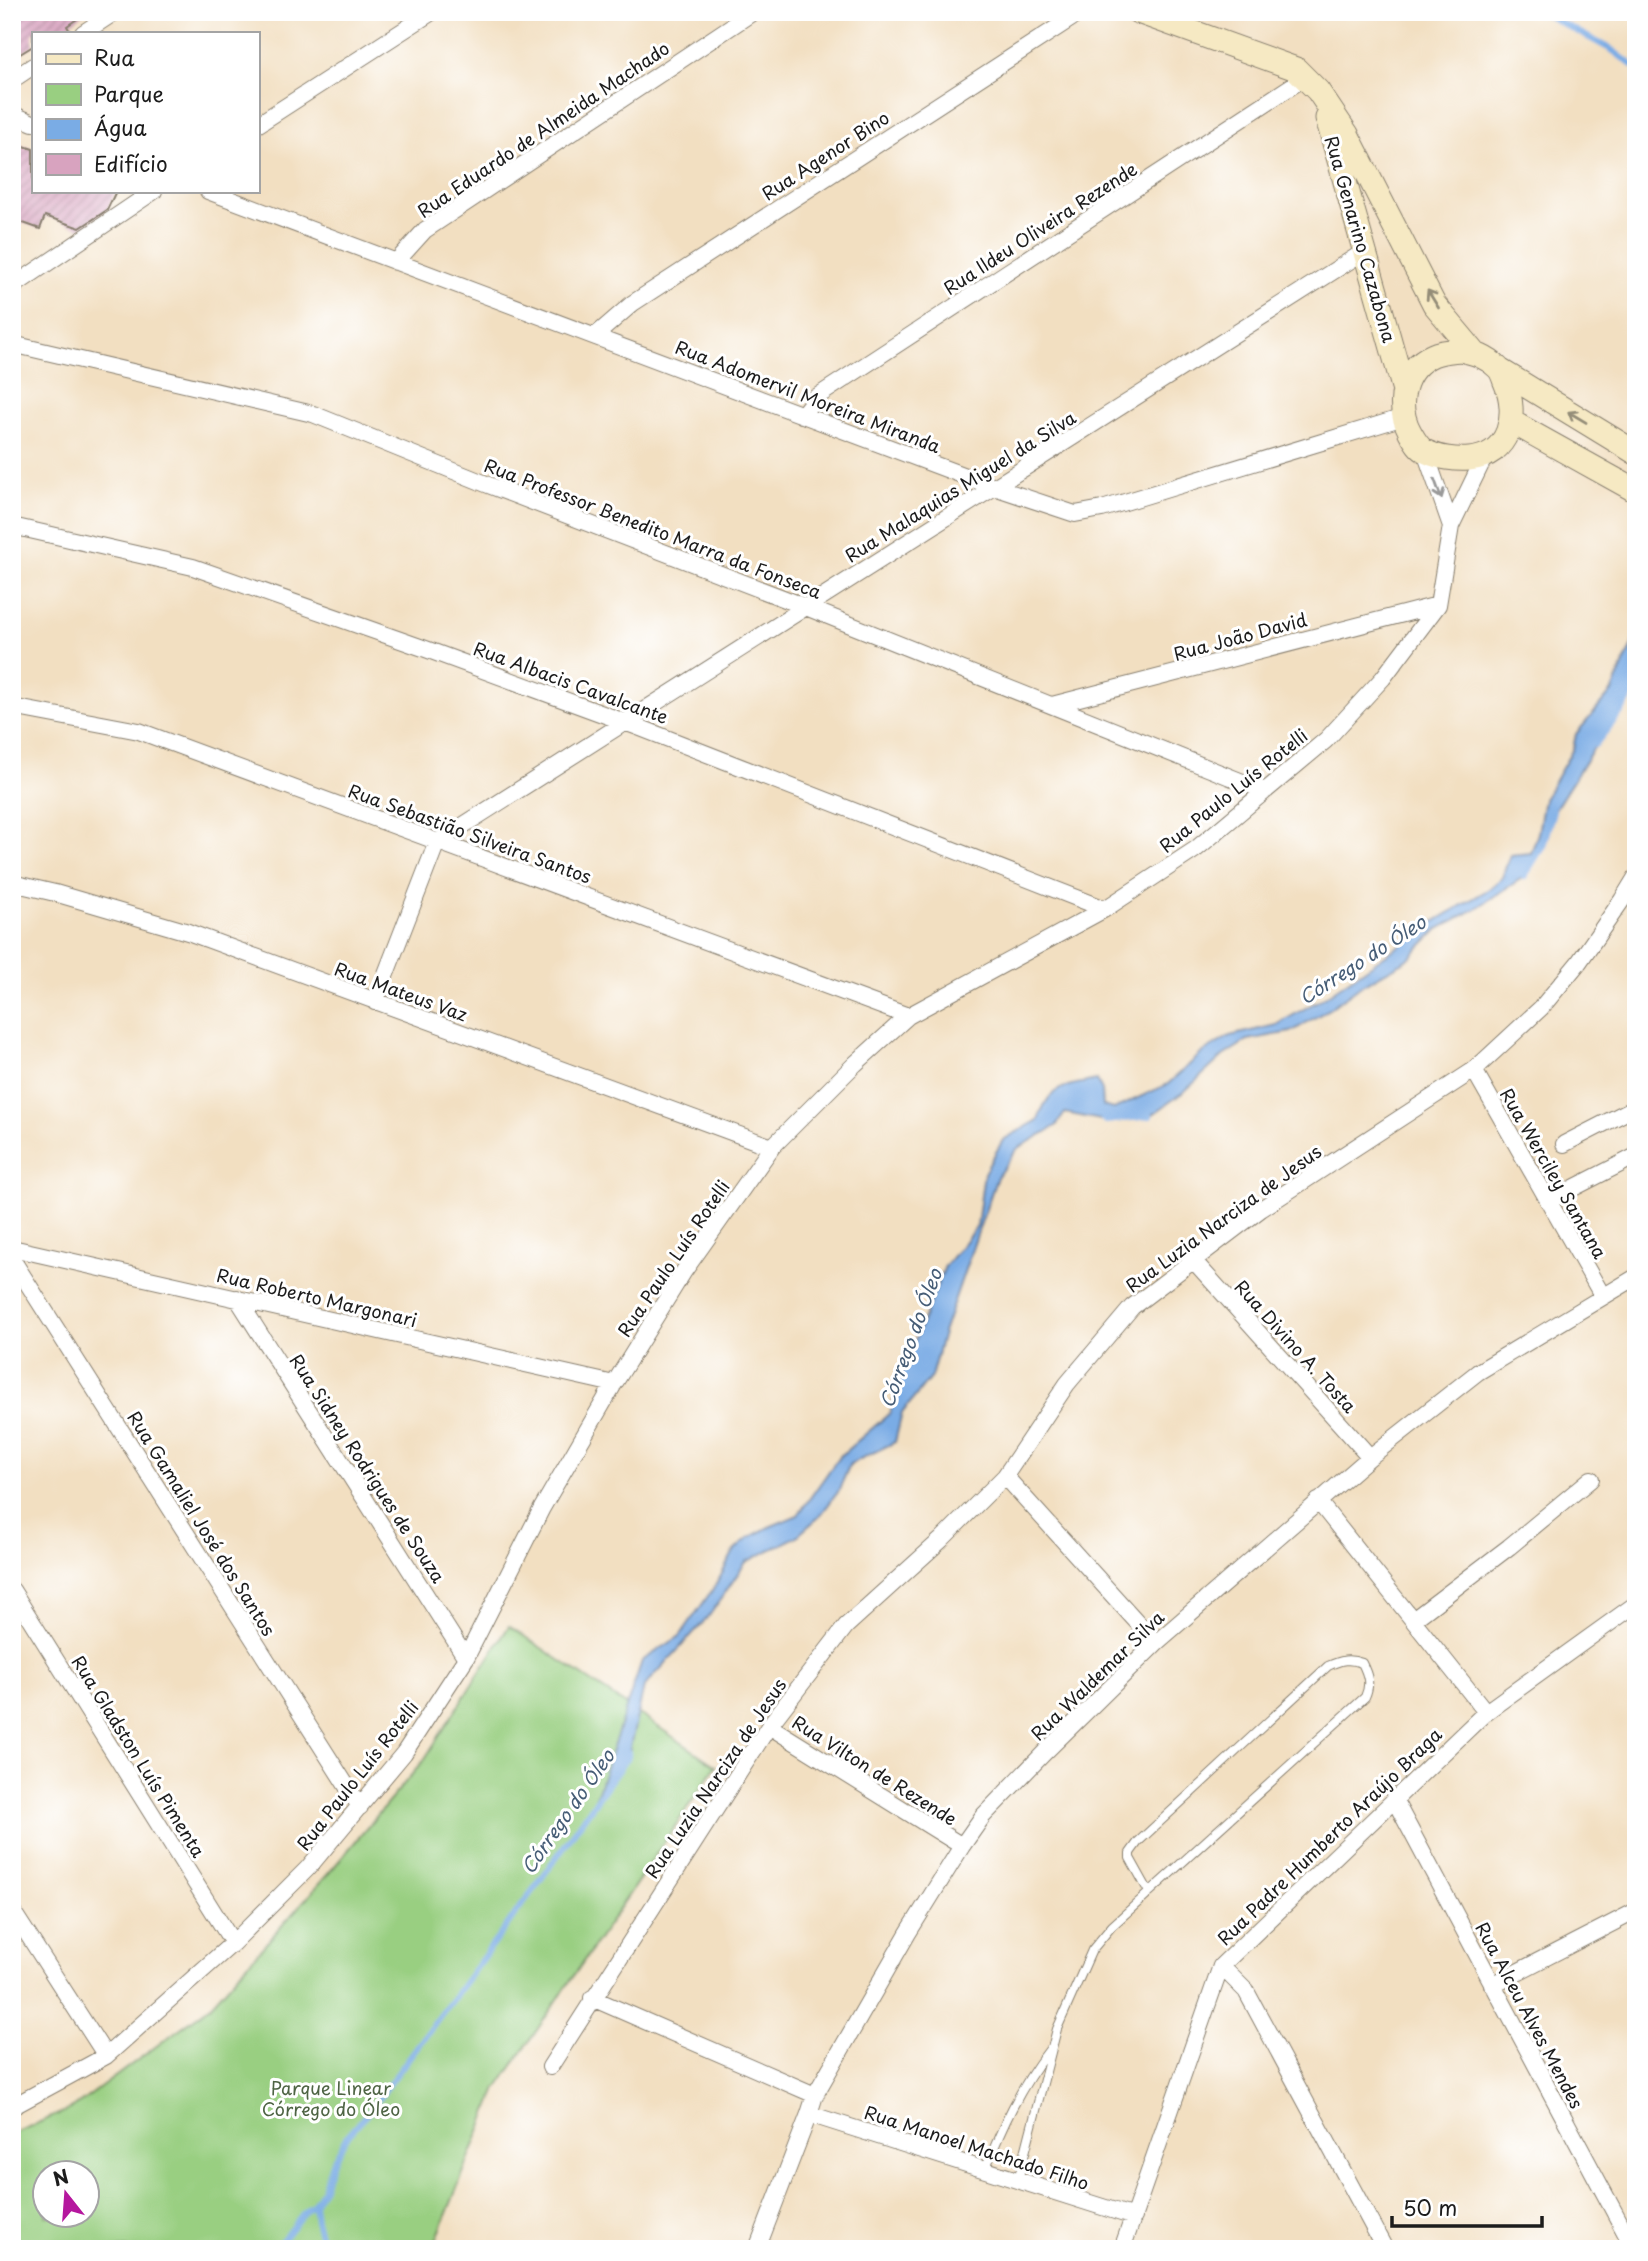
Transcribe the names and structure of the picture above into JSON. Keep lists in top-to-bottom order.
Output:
{
  "streets": {
    "street": [
      "Rua Eduardo de Almeida Machado",
      "Rua Agenor Bino",
      "Rua Ildeu Oliveira Rezende",
      "Rua Genarino Cazabona",
      "Rua Adomervil Moreira Miranda",
      "Rua Malaquias Miguel da Silva",
      "Rua Professor Benedito Marra da Fonseca",
      "Rua João David",
      "Rua Albacis Cavalcante",
      "Rua Paulo Luís Rotelli",
      "Rua Sebastião Silveira Santos",
      "Rua Mateus Vaz",
      "Rua Werciley Santana",
      "Rua Luzia Narciza de Jesus",
      "Rua Roberto Margonari",
      "Rua Divino A. Tosta",
      "Rua Sidney Rodrigues de Souza",
      "Rua Gamaliel José dos Santos",
      "Rua Waldemar Silva",
      "Rua Gladston Luís Pimenta",
      "Rua Vilton de Rezende",
      "Rua Padre Humberto Araújo Braga",
      "Rua Alceu Alves Mendes",
      "Rua Manoel Machado Filho"
    ]
  },
  "crossings": [
    ["Rua Eduardo de Almeida Machado", "Rua Adomervil Moreira Miranda"],
    ["Rua Agenor Bino", "Rua Adomervil Moreira Miranda"],
    ["Rua Ildeu Oliveira Rezende", "Rua Genarino Cazabona"],
    ["Rua Ildeu Oliveira Rezende", "Rua Adomervil Moreira Miranda"],
    ["Rua Genarino Cazabona", "Rua Adomervil Moreira Miranda"],
    ["Rua Genarino Cazabona", "Rua Malaquias Miguel da Silva"],
    ["Rua Genarino Cazabona", "Rua Paulo Luís Rotelli"],
    ["Rua Adomervil Moreira Miranda", "Rua Malaquias Miguel da Silva"],
    ["Rua Adomervil Moreira Miranda", "Rua Paulo Luís Rotelli"],
    ["Rua Malaquias Miguel da Silva", "Rua Professor Benedito Marra da Fonseca"],
    ["Rua Malaquias Miguel da Silva", "Rua Albacis Cavalcante"],
    ["Rua Malaquias Miguel da Silva", "Rua Sebastião Silveira Santos"],
    ["Rua Professor Benedito Marra da Fonseca", "Rua João David"],
    ["Rua Professor Benedito Marra da Fonseca", "Rua Paulo Luís Rotelli"],
    ["Rua João David", "Rua Paulo Luís Rotelli"],
    ["Rua Albacis Cavalcante", "Rua Paulo Luís Rotelli"],
    ["Rua Paulo Luís Rotelli", "Rua Sebastião Silveira Santos"],
    ["Rua Paulo Luís Rotelli", "Rua Mateus Vaz"],
    ["Rua Paulo Luís Rotelli", "Rua Roberto Margonari"],
    ["Rua Paulo Luís Rotelli", "Rua Sidney Rodrigues de Souza"],
    ["Rua Paulo Luís Rotelli", "Rua Gamaliel José dos Santos"],
    ["Rua Paulo Luís Rotelli", "Rua Gladston Luís Pimenta"],
    ["Rua Werciley Santana", "Rua Luzia Narciza de Jesus"],
    ["Rua Werciley Santana", "Rua Waldemar Silva"],
    ["Rua Luzia Narciza de Jesus", "Rua Divino A. Tosta"],
    ["Rua Luzia Narciza de Jesus", "Rua Vilton de Rezende"],
    ["Rua Roberto Margonari", "Rua Sidney Rodrigues de Souza"],
    ["Rua Divino A. Tosta", "Rua Waldemar Silva"],
    ["Rua Waldemar Silva", "Rua Vilton de Rezende"],
    ["Rua Waldemar Silva", "Rua Manoel Machado Filho"],
    ["Rua Padre Humberto Araújo Braga", "Rua Alceu Alves Mendes"],
    ["Rua Padre Humberto Araújo Braga", "Rua Manoel Machado Filho"]
  ],
  "water": ["Córrego do Óleo"],
  "parks": ["Parque Linear Córrego do Óleo"],
  "legend": [
    "Rua",
    "Parque",
    "Água",
    "Edifício"
  ],
  "scale_bar": "50 m",
  "north": "top"
}
